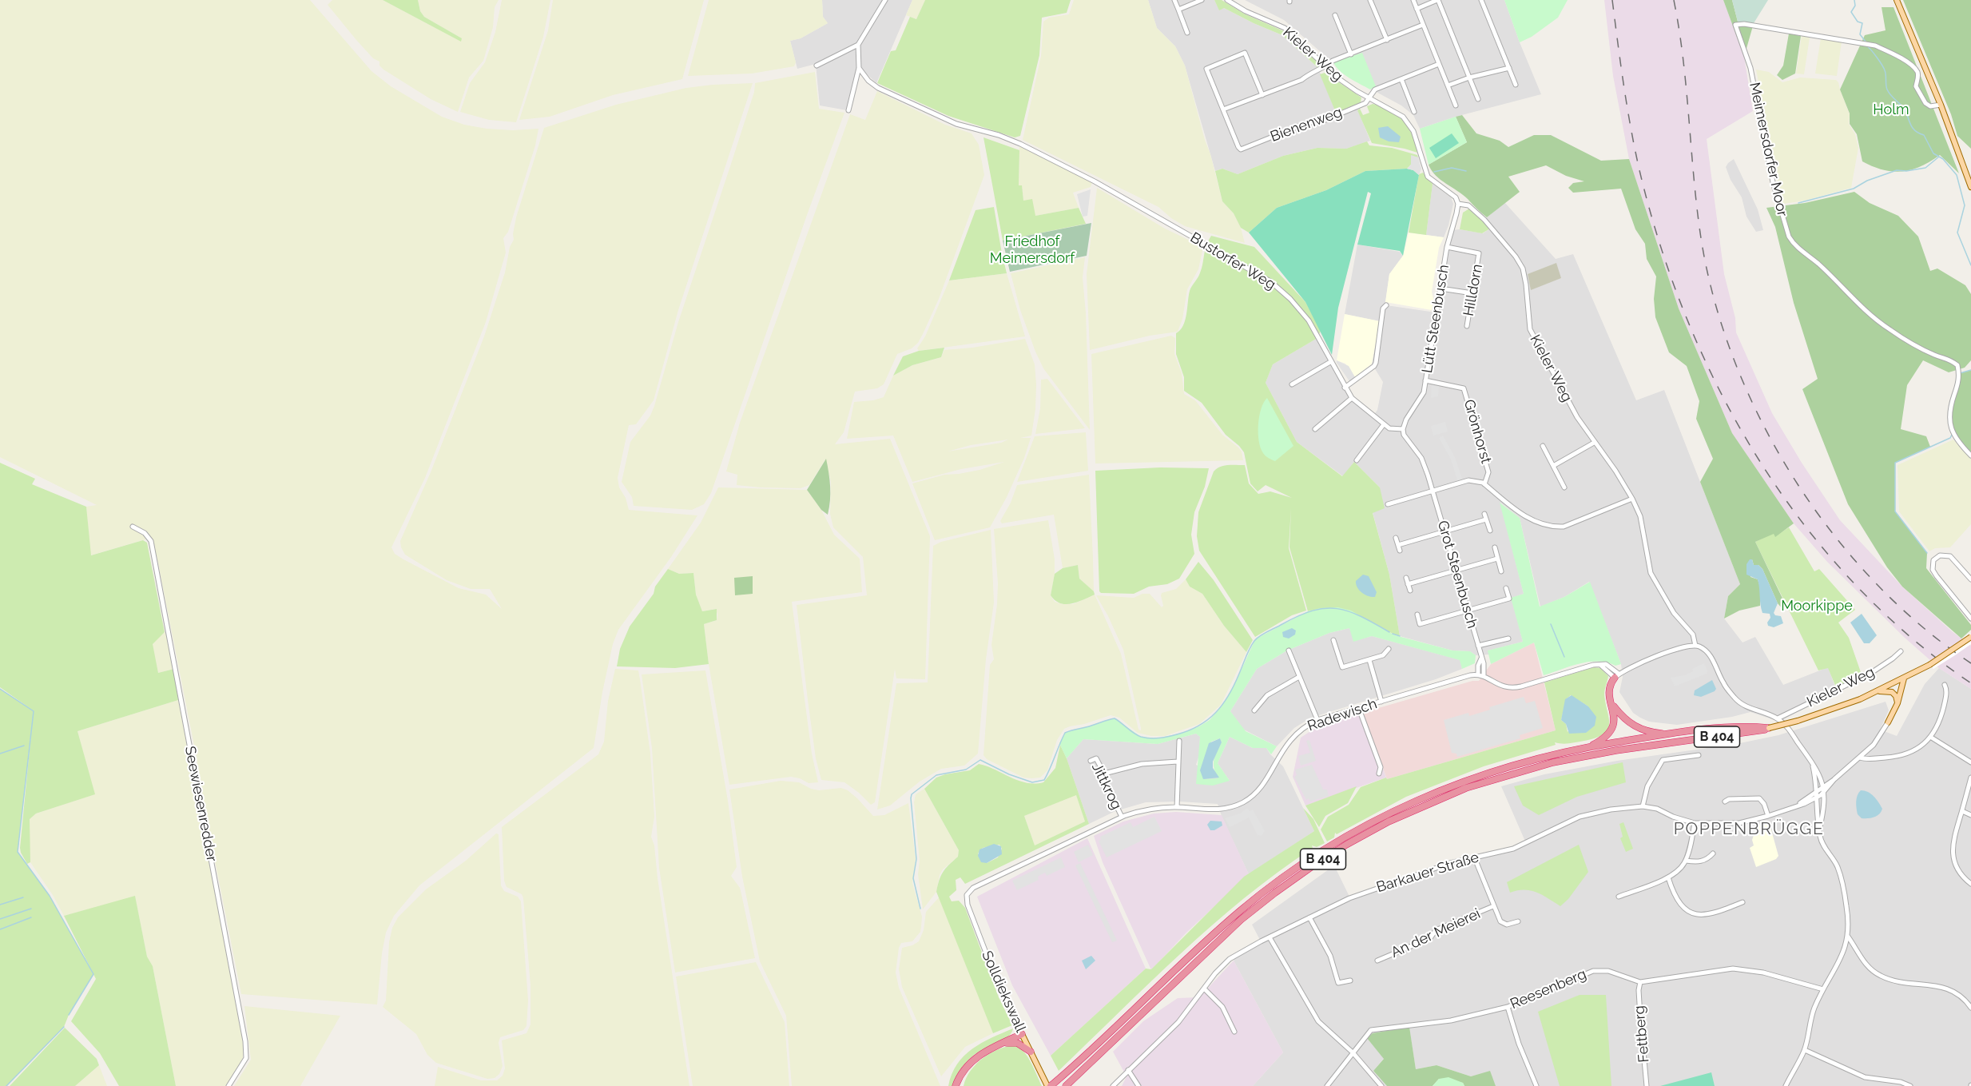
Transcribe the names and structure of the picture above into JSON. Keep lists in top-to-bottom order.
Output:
{
  "streets": {
    "highway": ["B 404"],
    "main road": ["Solldiekswall"],
    "street": [
      "Kieler Weg",
      "Bienenweg",
      "Meimersdorfer Moor",
      "Bustorfer Weg",
      "Hilldorn",
      "Lütt Steenbusch",
      "Grönhorst",
      "Grot Steenbusch",
      "Radewisch",
      "Jittkrog",
      "Seewiesenredder",
      "Barkauer Straße",
      "An der Meierei",
      "Reesenberg",
      "Fettberg"
    ]
  },
  "crossings": [
    ["Kieler Weg", "Bienenweg"],
    ["Kieler Weg", "Lütt Steenbusch"],
    ["Kieler Weg", "Barkauer Straße"],
    ["Bustorfer Weg", "Lütt Steenbusch"],
    ["Hilldorn", "Lütt Steenbusch"],
    ["Lütt Steenbusch", "Grönhorst"],
    ["Grot Steenbusch", "Radewisch"],
    ["Radewisch", "Jittkrog"],
    ["Radewisch", "Solldiekswall"],
    ["B 404", "Solldiekswall"],
    ["Reesenberg", "Fettberg"]
  ],
  "districts": ["POPPENBRÜGGE"],
  "parks": ["Holm", "Friedhof Meimersdorf", "Moorkippe"]
}
